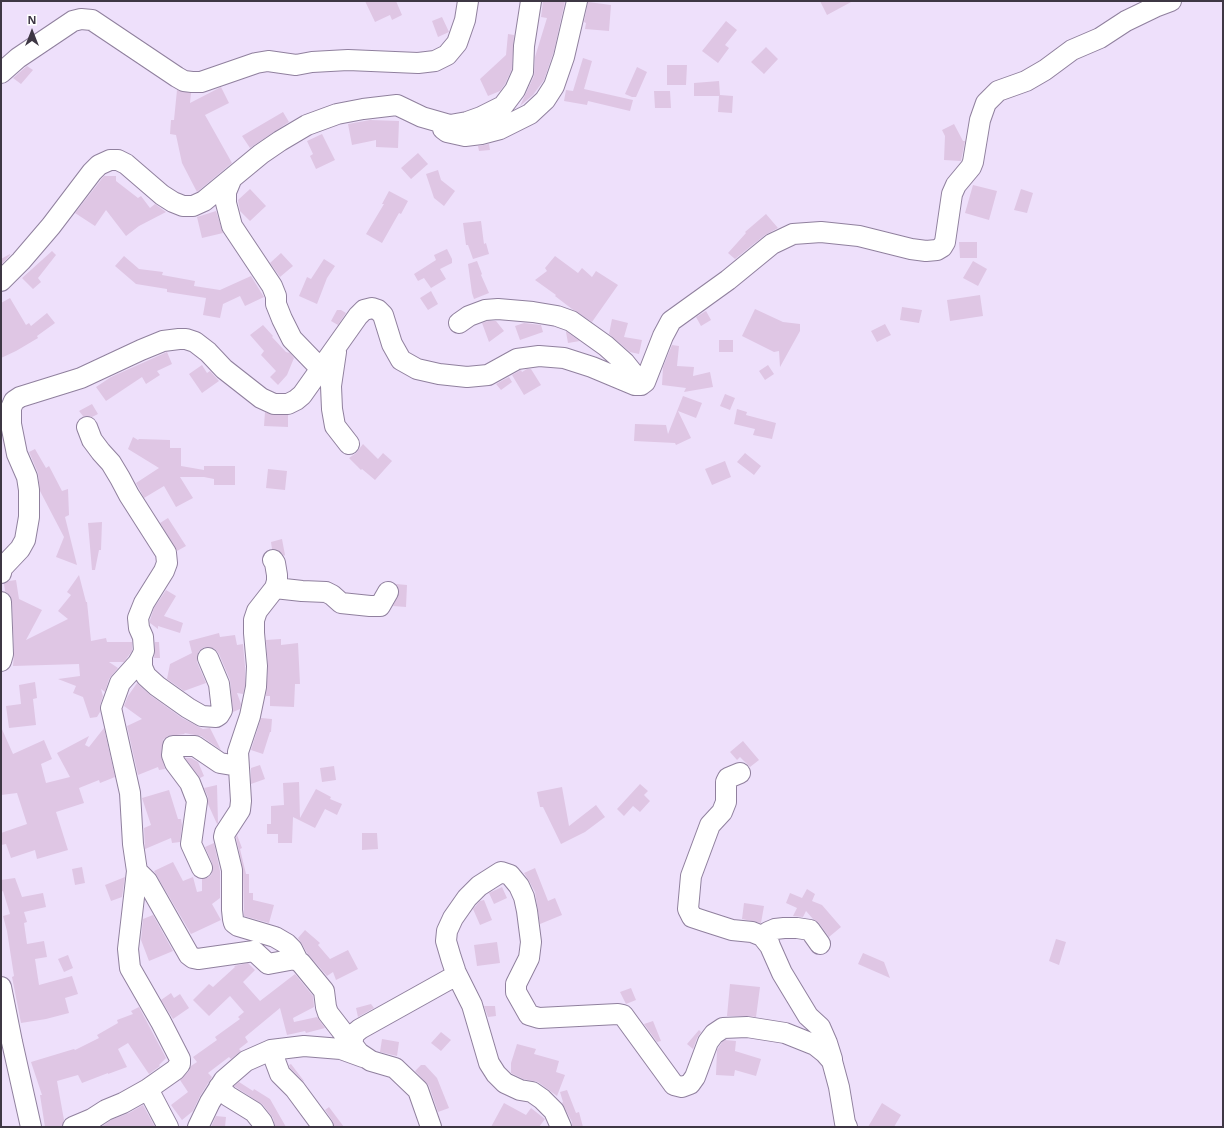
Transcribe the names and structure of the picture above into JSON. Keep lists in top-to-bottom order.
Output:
{
  "north": "top"
}
